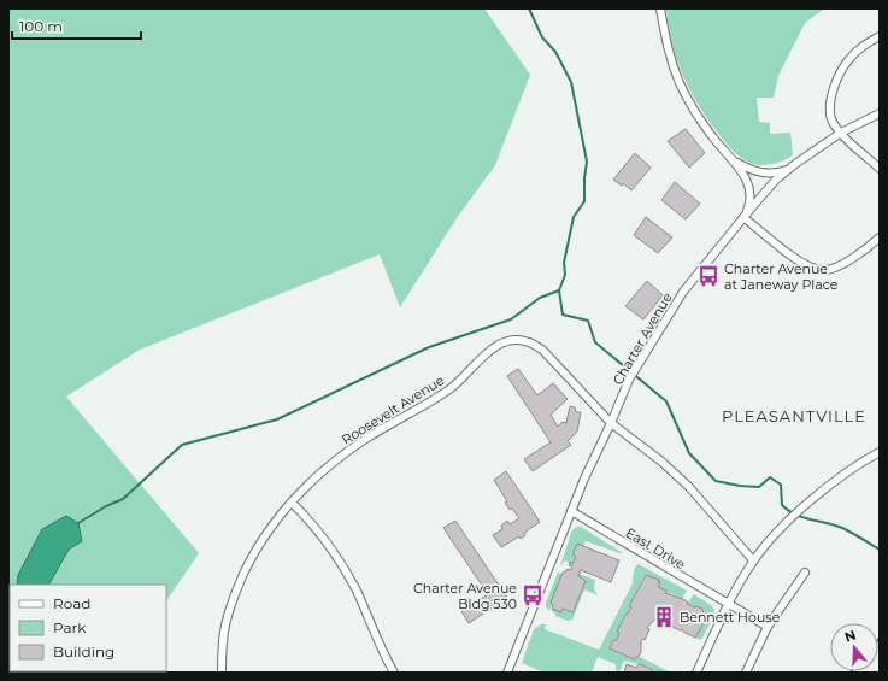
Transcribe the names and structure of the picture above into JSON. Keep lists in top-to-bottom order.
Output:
{
  "streets": {
    "street": ["Charter Avenue", "Roosevelt Avenue", "East Drive"]
  },
  "crossings": [
    ["Charter Avenue", "Roosevelt Avenue"],
    ["Charter Avenue", "East Drive"]
  ],
  "districts": ["PLEASANTVILLE"],
  "places": {
    "bus stop": ["Charter Avenue at Janeway Place", "Charter Avenue Bldg 530"],
    "building": ["Bennett House"]
  },
  "legend": ["Road", "Park", "Building"],
  "scale_bar": "100 m",
  "north": "top"
}
